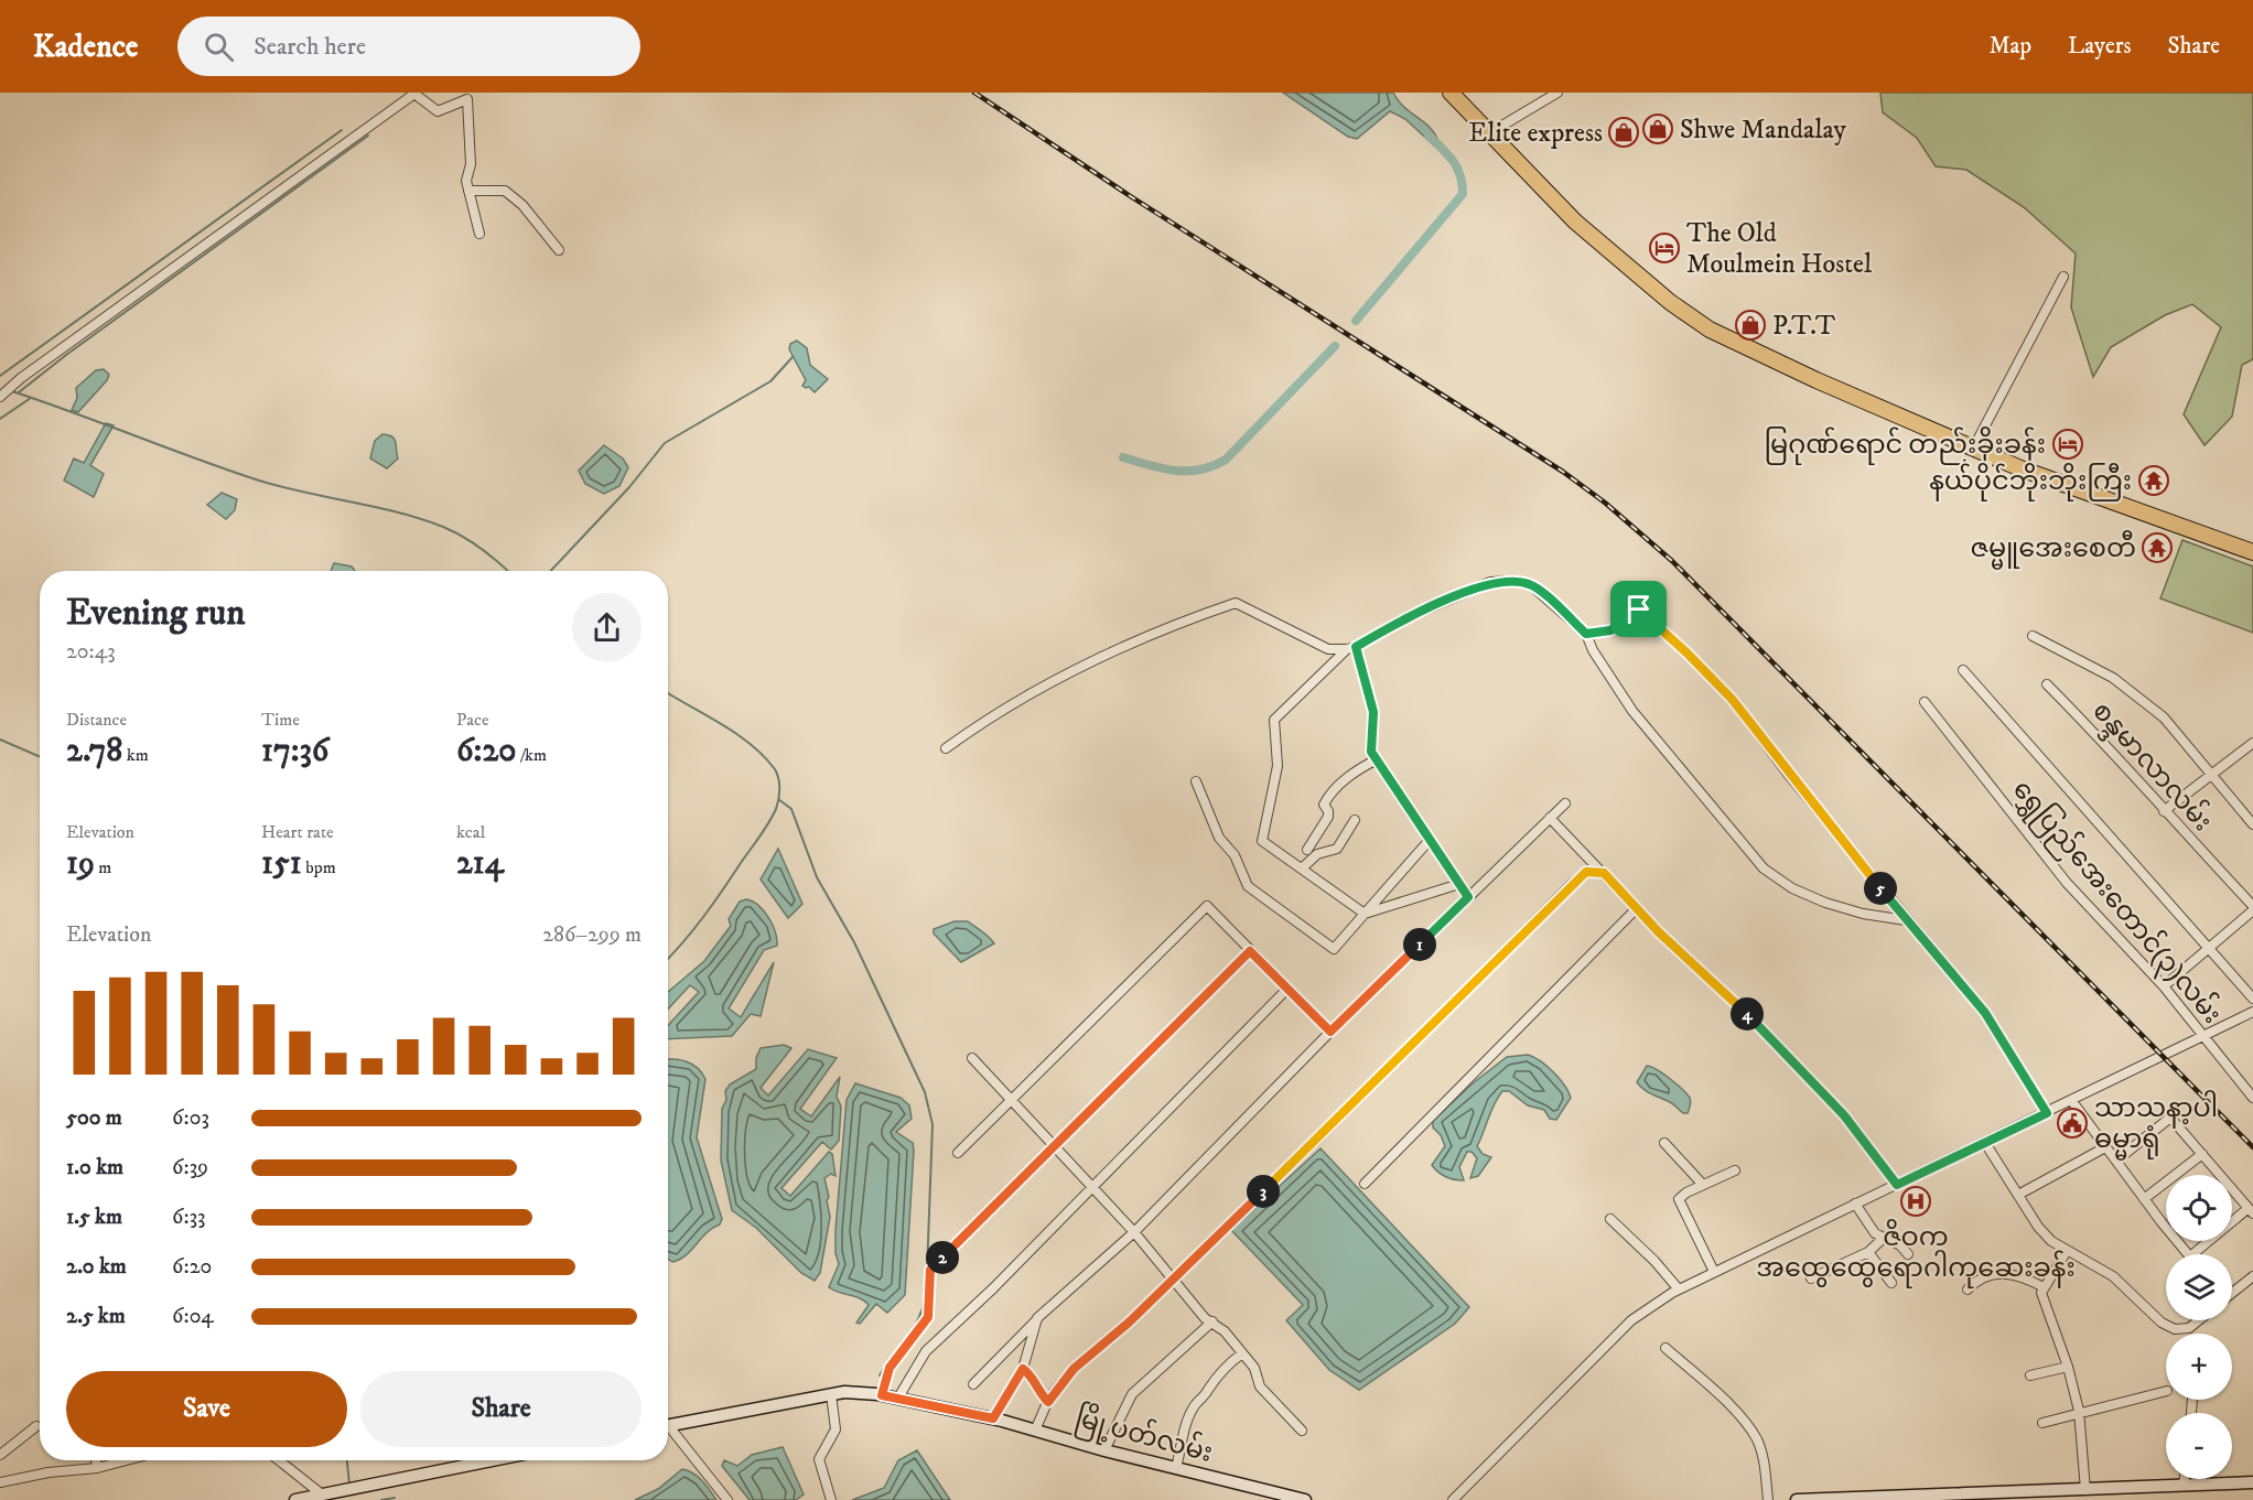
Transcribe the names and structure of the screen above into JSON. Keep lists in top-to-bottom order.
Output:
{
  "streets": {
    "main road": ["မြို့ပတ်လမ်း"],
    "street": ["စန္ဒမာလာလမ်း", "ရွှေပြည်အေးတောင်(၃)လမ်း"]
  },
  "places": {
    "shop": ["Shwe Mandalay", "Elite express", "P.T.T"],
    "hotel": ["The Old Moulmein Hostel", "မြဂုဏ်ရောင် တည်းခိုးခန်း"],
    "temple": ["နယ်ပိုင်ဘိုးဘိုးကြီး", "ဇမ္မူအေးစေတီ"],
    "public building": ["သာသနာ့ပါ ဓမ္မာရုံ"],
    "hospital": ["ဇိဝက အထွေထွေရောဂါကုဆေးခန်း"]
  },
  "page": {
    "header": "Kadence",
    "search": "Search here",
    "nav": ["Map", "Layers", "Share"],
    "heading": ["Evening run", "20:43"],
    "stats": [
      ["Distance", "2.78 km"],
      ["Time", "17:36"],
      ["Pace", "6:20 /km"],
      ["Elevation", "19 m"],
      ["Heart rate", "151 bpm"],
      ["kcal", "214"]
    ],
    "pins": [
      "5",
      "1",
      "4",
      "3",
      "2"
    ],
    "chart": ["Elevation", "286–299 m"],
    "list": [
      {
        "name": "500 m",
        "note": "6:03"
      },
      {
        "name": "1.0 km",
        "note": "6:39"
      },
      {
        "name": "1.5 km",
        "note": "6:33"
      },
      {
        "name": "2.0 km",
        "note": "6:20"
      },
      {
        "name": "2.5 km",
        "note": "6:04"
      }
    ],
    "map_buttons": ["+", "−"],
    "buttons": ["Save", "Share"]
  }
}
